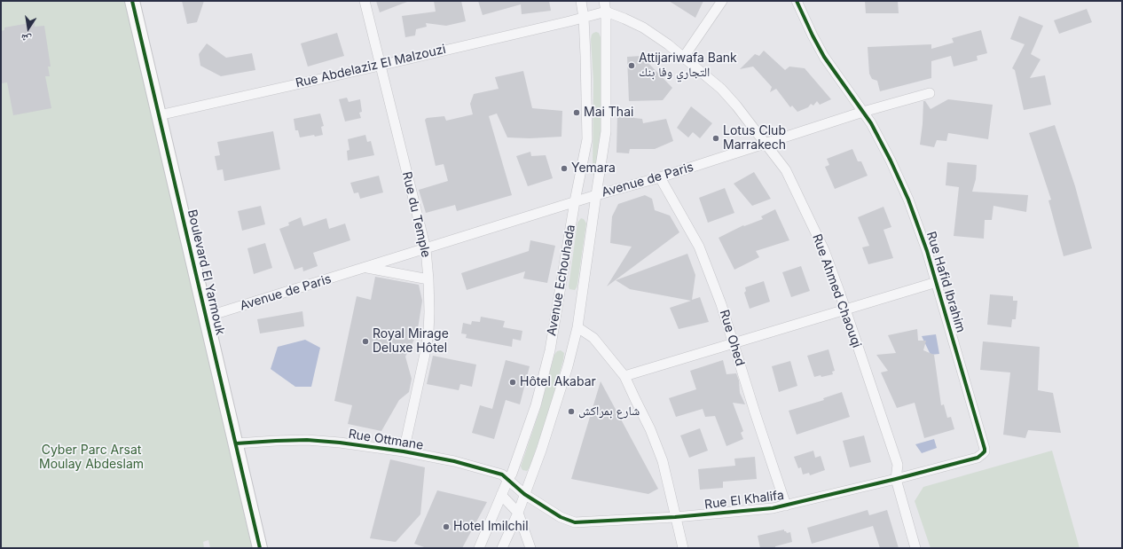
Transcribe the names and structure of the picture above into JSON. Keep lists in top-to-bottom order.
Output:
{
  "streets": {
    "main road": ["Boulevard El Yarmouk"],
    "street": [
      "Rue Abdelaziz El Malzouzi",
      "Avenue de Paris",
      "Rue du Temple",
      "Avenue Echouhada",
      "Rue Hafid Ibrahim",
      "Rue Ahmed Chaouqi",
      "Rue Ohed",
      "Rue Ottmane",
      "Rue El Khalifa"
    ]
  },
  "crossings": [
    ["Rue Abdelaziz El Malzouzi", "Rue du Temple"],
    ["Rue Abdelaziz El Malzouzi", "Boulevard El Yarmouk"],
    ["Rue Abdelaziz El Malzouzi", "Avenue Echouhada"],
    ["Avenue de Paris", "Rue du Temple"],
    ["Avenue de Paris", "Boulevard El Yarmouk"],
    ["Avenue de Paris", "Avenue Echouhada"],
    ["Avenue de Paris", "Rue Hafid Ibrahim"],
    ["Avenue de Paris", "Rue Ahmed Chaouqi"],
    ["Avenue de Paris", "Rue Ohed"],
    ["Rue du Temple", "Rue Ottmane"],
    ["Boulevard El Yarmouk", "Rue Ottmane"],
    ["Avenue Echouhada", "Rue Ahmed Chaouqi"],
    ["Avenue Echouhada", "Rue Ottmane"],
    ["Avenue Echouhada", "Rue El Khalifa"],
    ["Rue Hafid Ibrahim", "Rue El Khalifa"],
    ["Rue Ahmed Chaouqi", "Rue El Khalifa"],
    ["Rue Ohed", "Rue El Khalifa"],
    ["Rue Ottmane", "Rue El Khalifa"]
  ],
  "parks": ["Cyber Parc Arsat Moulay Abdeslam"],
  "places": [
    "Attijariwafa Bank التجاري وفا بنك",
    "Mai Thai",
    "Lotus Club Marrakech",
    "Yemara",
    "Royal Mirage Deluxe Hôtel",
    "Hôtel Akabar",
    "شارع بمراكش",
    "Hotel Imilchil"
  ],
  "north": "bottom"
}
